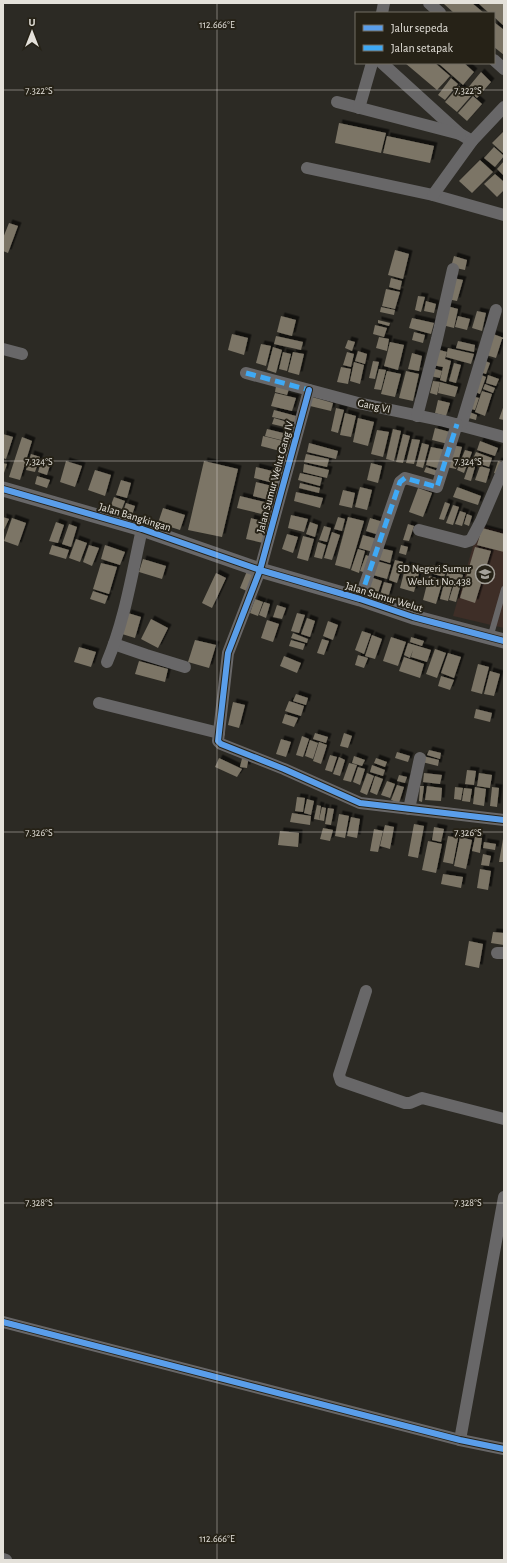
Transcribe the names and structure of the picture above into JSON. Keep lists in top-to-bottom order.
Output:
{
  "streets": {
    "street": [
      "Gang VI",
      "Jalan Sumur Welut Gang IV",
      "Jalan Bangkingan",
      "Jalan Sumur Welut"
    ]
  },
  "crossings": [
    ["Gang VI", "Jalan Sumur Welut Gang IV"],
    ["Jalan Sumur Welut Gang IV", "Jalan Bangkingan"],
    ["Jalan Sumur Welut Gang IV", "Jalan Sumur Welut"],
    ["Jalan Bangkingan", "Jalan Sumur Welut"]
  ],
  "places": {
    "school or university": ["SD Negeri Sumur Welut 1 No.438"]
  },
  "legend": ["Jalur sepeda", "Jalan setapak"],
  "north": "top",
  "coordinates": [
    "112.666°E",
    "7.322°S",
    "7.324°S",
    "7.326°S",
    "7.328°S"
  ]
}
